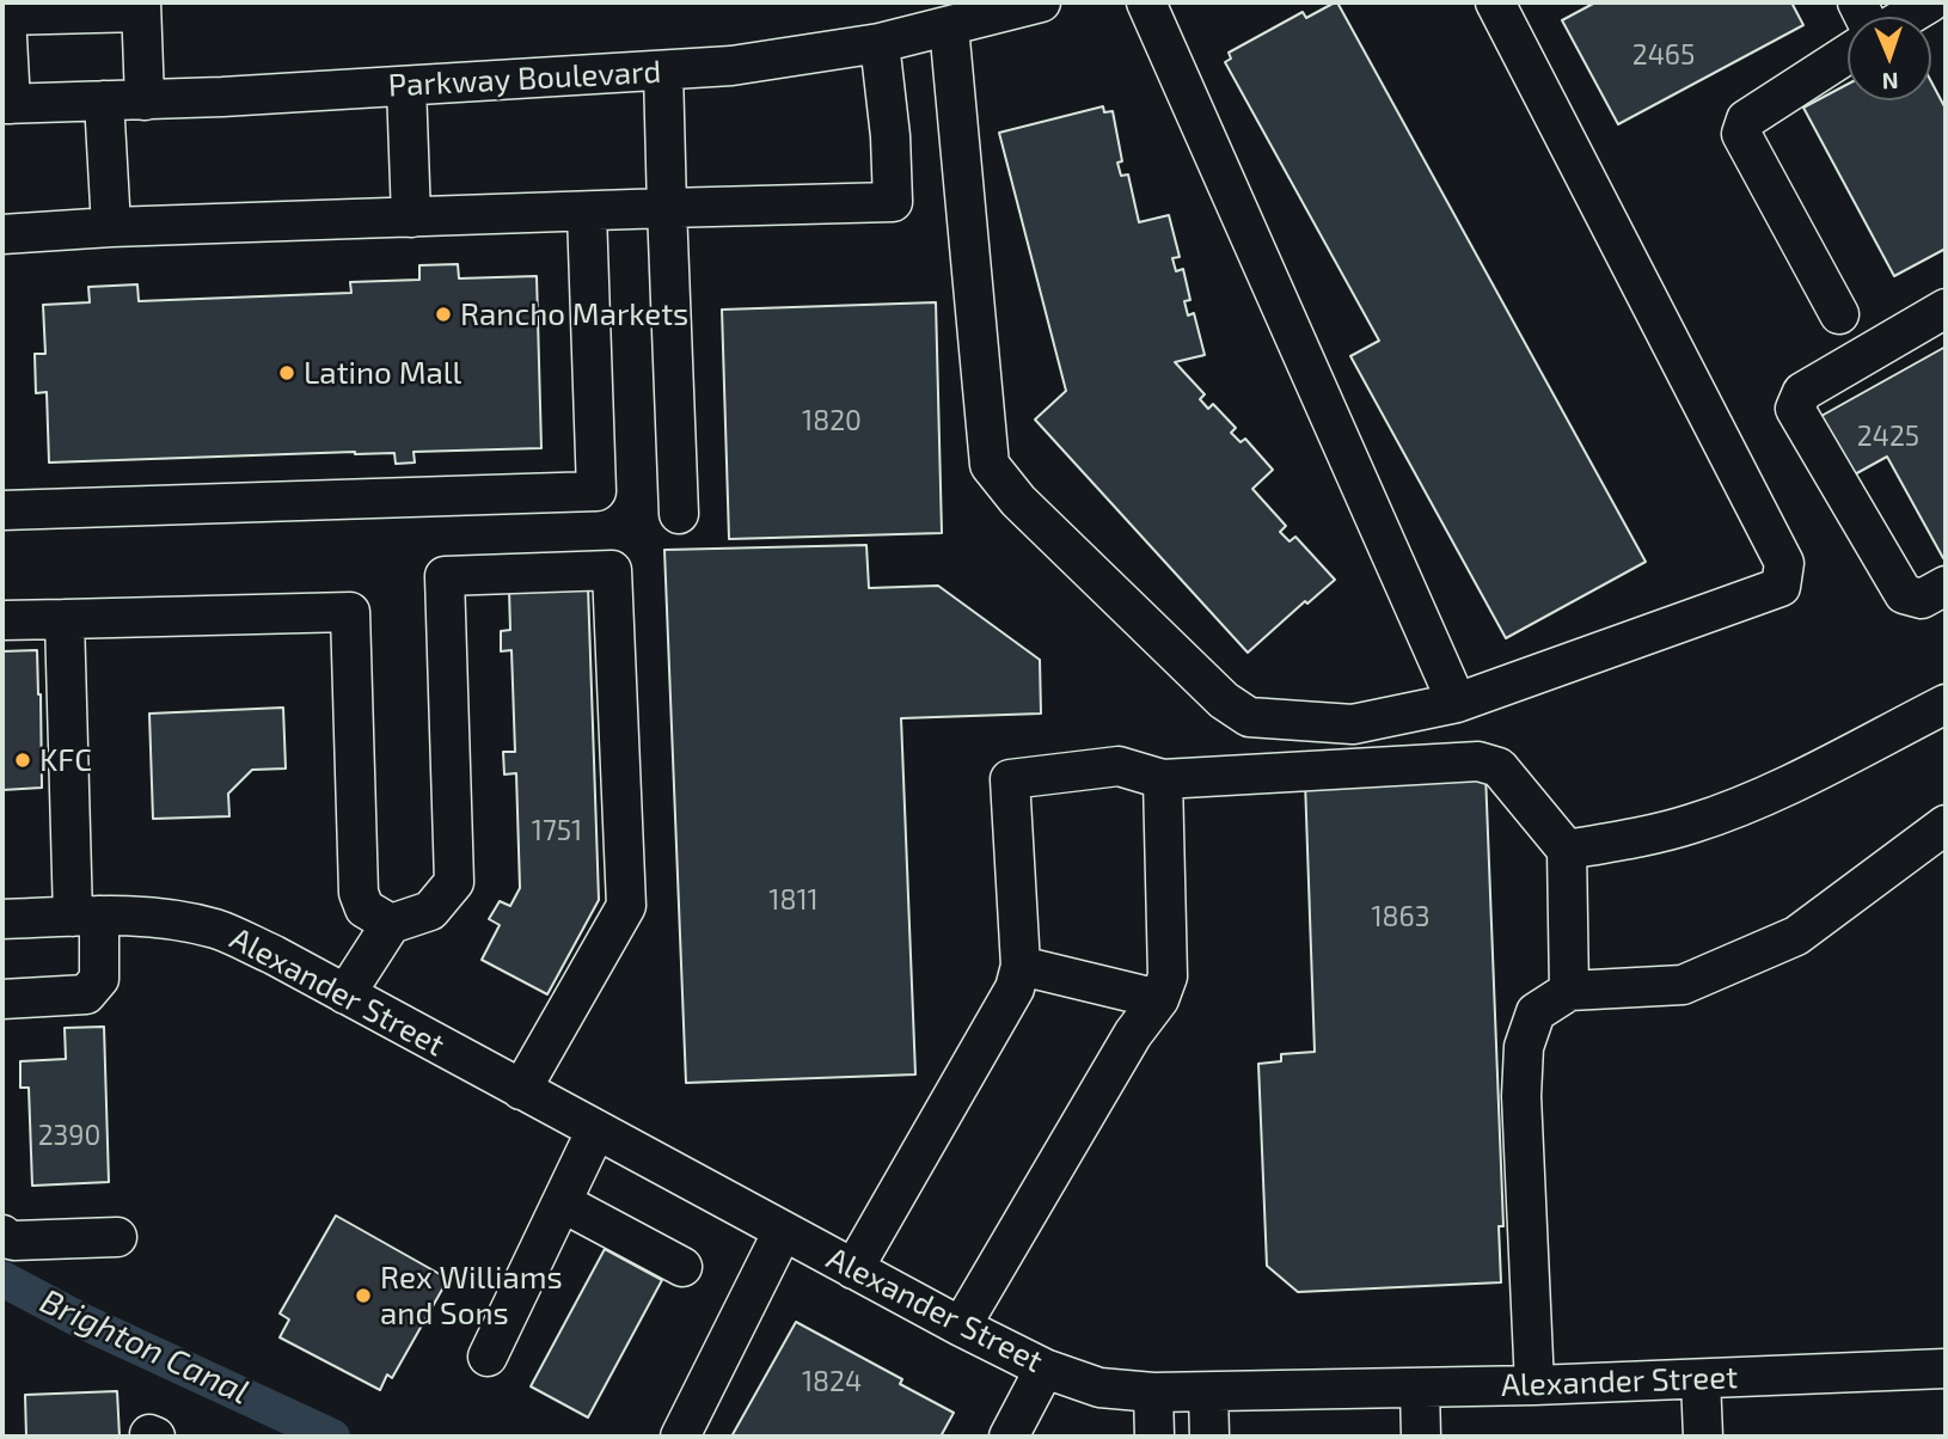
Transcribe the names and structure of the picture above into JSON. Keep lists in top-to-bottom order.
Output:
{
  "streets": {
    "street": ["Parkway Boulevard", "Alexander Street"]
  },
  "water": ["Brighton Canal"],
  "places": [
    "Rancho Markets",
    "Latino Mall",
    "KFC",
    "Rex Williams and Sons"
  ],
  "house_numbers": [
    "2465",
    "1820",
    "2425",
    "1751",
    "1811",
    "1863",
    "2390",
    "1824"
  ],
  "north": "bottom"
}
